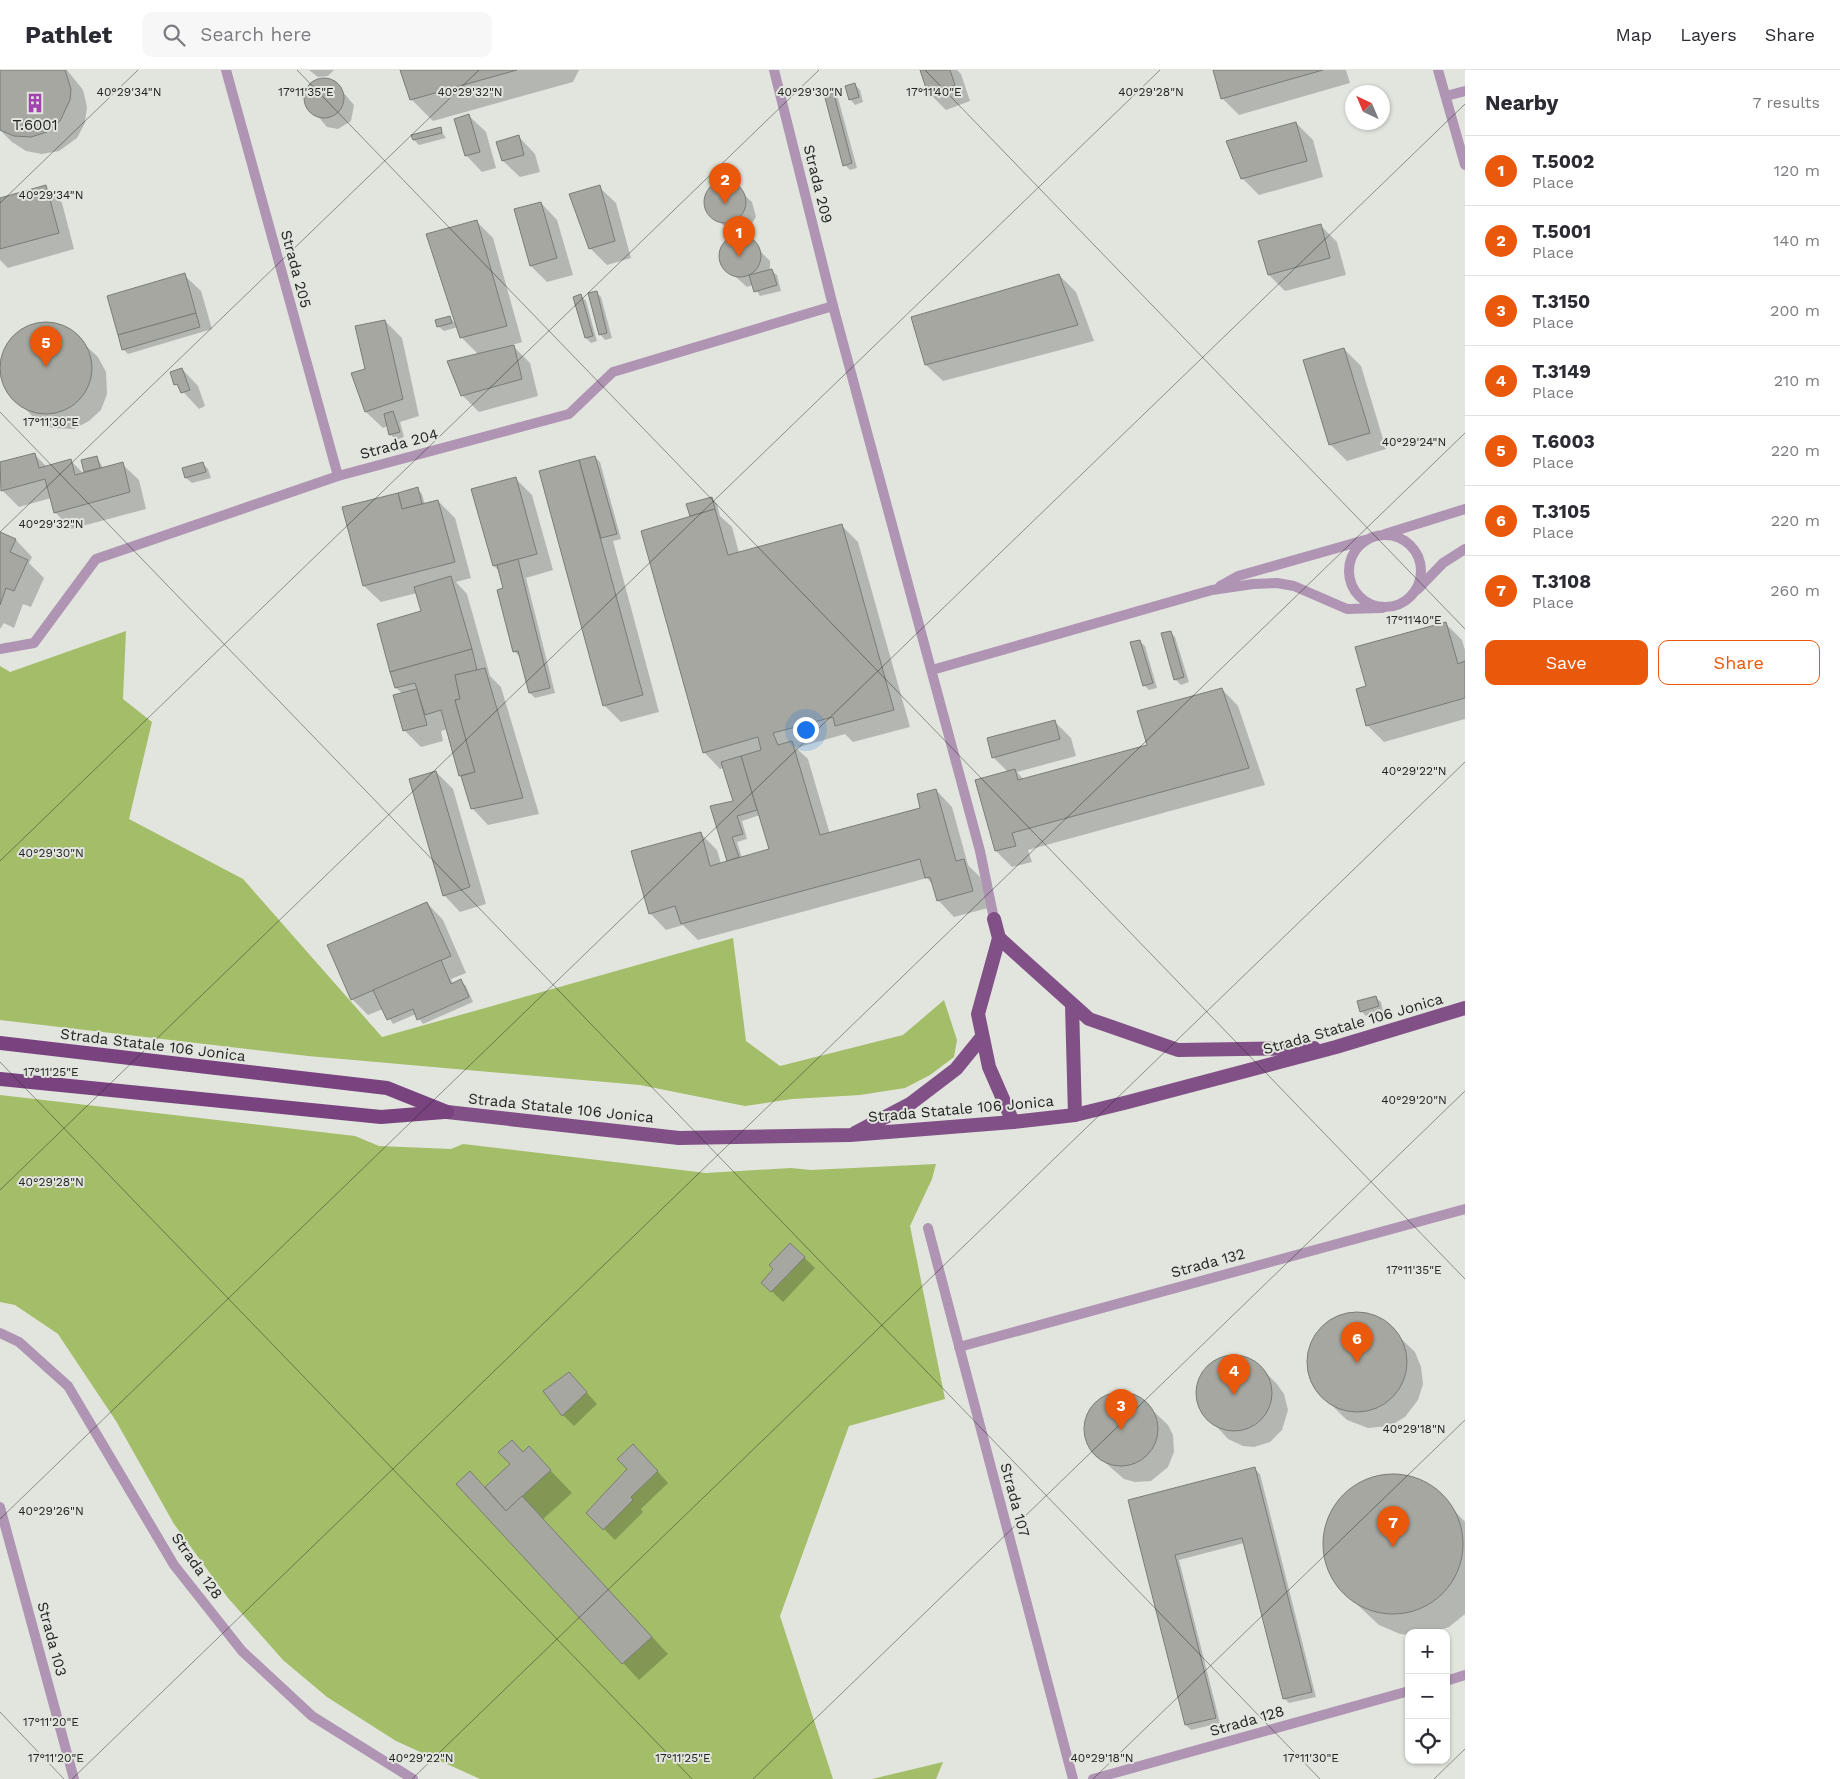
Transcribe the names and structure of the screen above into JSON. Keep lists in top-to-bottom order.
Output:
{
  "streets": {
    "highway": ["Strada Statale 106 Jonica"],
    "lane": [
      "Strada 209",
      "Strada 205",
      "Strada 204",
      "Strada 132",
      "Strada 107",
      "Strada 128",
      "Strada 103"
    ]
  },
  "crossings": [
    ["Strada 209", "Strada 204"],
    ["Strada 205", "Strada 204"],
    ["Strada 132", "Strada 107"]
  ],
  "places": {
    "building": ["T.6001"]
  },
  "north": "top left",
  "page": {
    "header": "Pathlet",
    "search": "Search here",
    "nav": ["Map", "Layers", "Share"],
    "heading": ["Nearby", "7 results"],
    "list": [
      {
        "mark": "1",
        "name": "T.5002",
        "note": "Place",
        "value": "120 m"
      },
      {
        "mark": "2",
        "name": "T.5001",
        "note": "Place",
        "value": "140 m"
      },
      {
        "mark": "3",
        "name": "T.3150",
        "note": "Place",
        "value": "200 m"
      },
      {
        "mark": "4",
        "name": "T.3149",
        "note": "Place",
        "value": "210 m"
      },
      {
        "mark": "5",
        "name": "T.6003",
        "note": "Place",
        "value": "220 m"
      },
      {
        "mark": "6",
        "name": "T.3105",
        "note": "Place",
        "value": "220 m"
      },
      {
        "mark": "7",
        "name": "T.3108",
        "note": "Place",
        "value": "260 m"
      }
    ],
    "pins": [
      "2",
      "1",
      "5",
      "6",
      "4",
      "3",
      "7"
    ],
    "buttons": ["Save", "Share"],
    "map_buttons": ["+", "−"]
  },
  "coordinates": [
    "40°29'34\"N",
    "40°29'32\"N",
    "40°29'30\"N",
    "40°29'28\"N",
    "17°11'35\"E",
    "17°11'40\"E",
    "17°11'30\"E",
    "40°29'24\"N",
    "40°29'22\"N",
    "17°11'25\"E",
    "40°29'20\"N",
    "40°29'18\"N",
    "40°29'26\"N",
    "17°11'20\"E"
  ]
}
